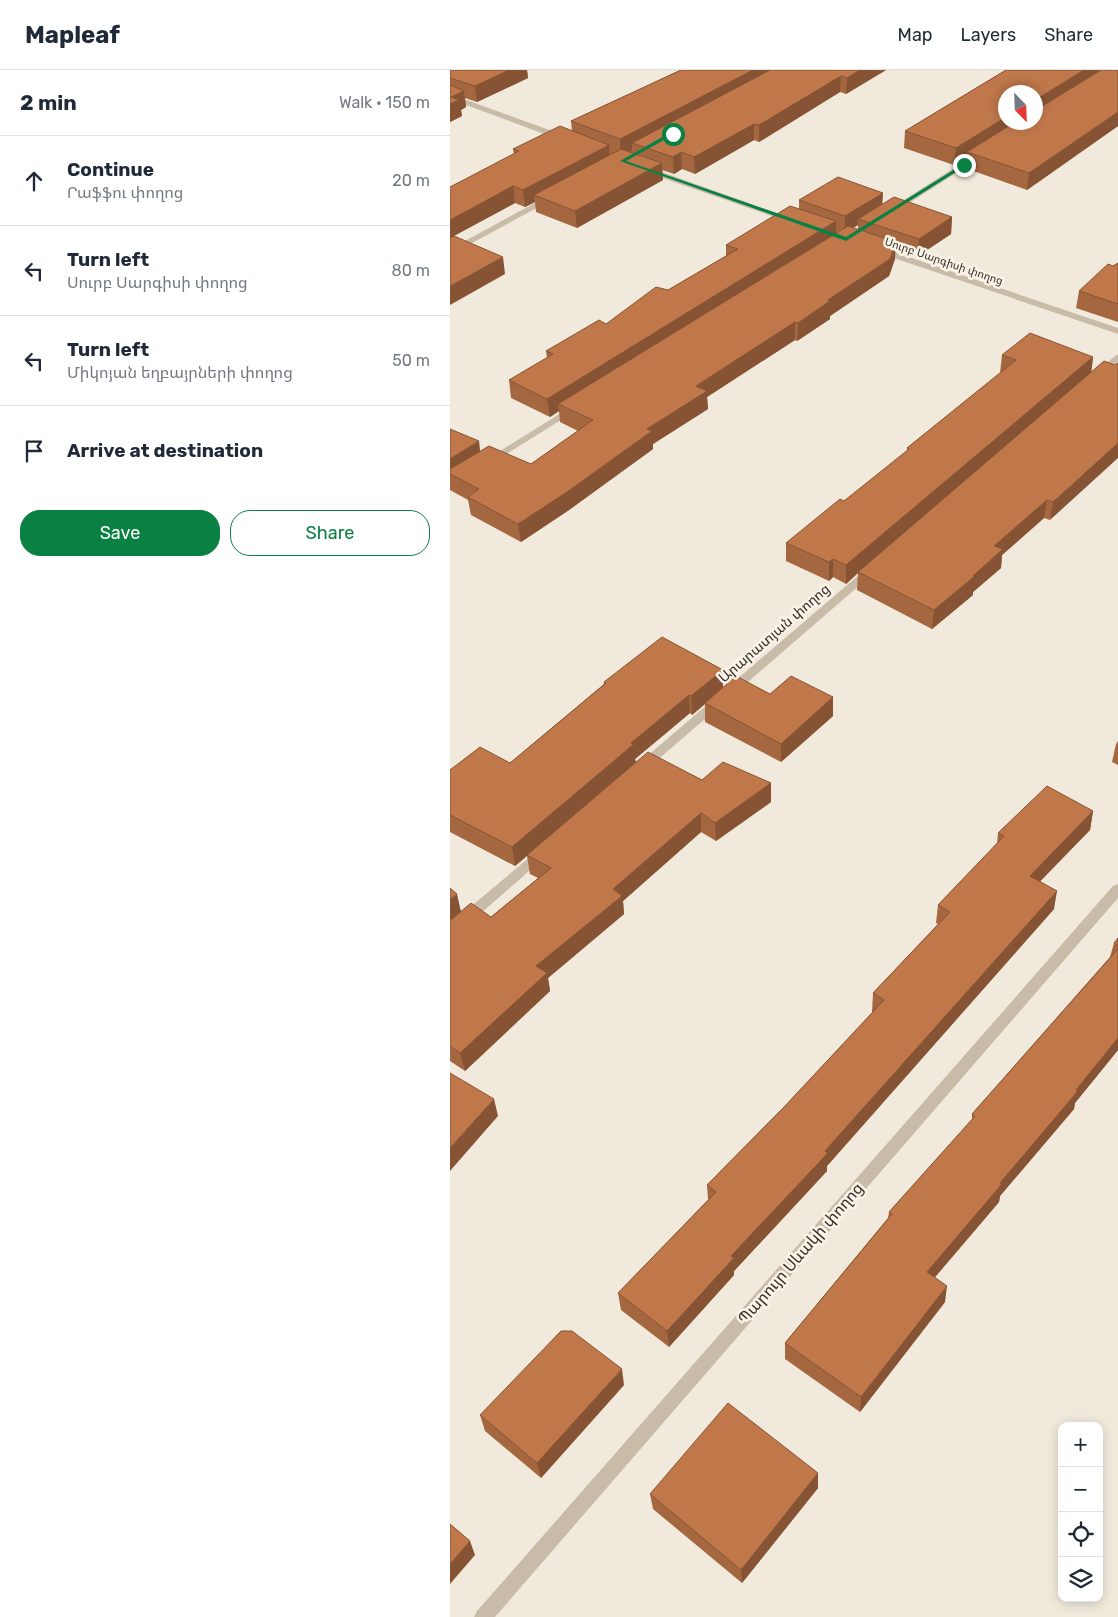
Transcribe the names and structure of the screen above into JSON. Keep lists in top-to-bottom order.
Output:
{
  "streets": {
    "street": ["Սուրբ Սարգիսի փողոց", "Արարատյան փողոց", "Պարույր Սևակի փողոց"]
  },
  "north": "bottom right",
  "page": {
    "header": "Mapleaf",
    "nav": ["Map", "Layers", "Share"],
    "heading": ["2 min", "Walk · 150 m"],
    "list": [
      ["Continue", "Րաֆֆու փողոց", "20 m"],
      ["Turn left", "Սուրբ Սարգիսի փողոց", "80 m"],
      ["Turn left", "Միկոյան եղբայրների փողոց", "50 m"],
      "Arrive at destination"
    ],
    "buttons": ["Save", "Share"],
    "map_buttons": ["+", "−"]
  }
}
